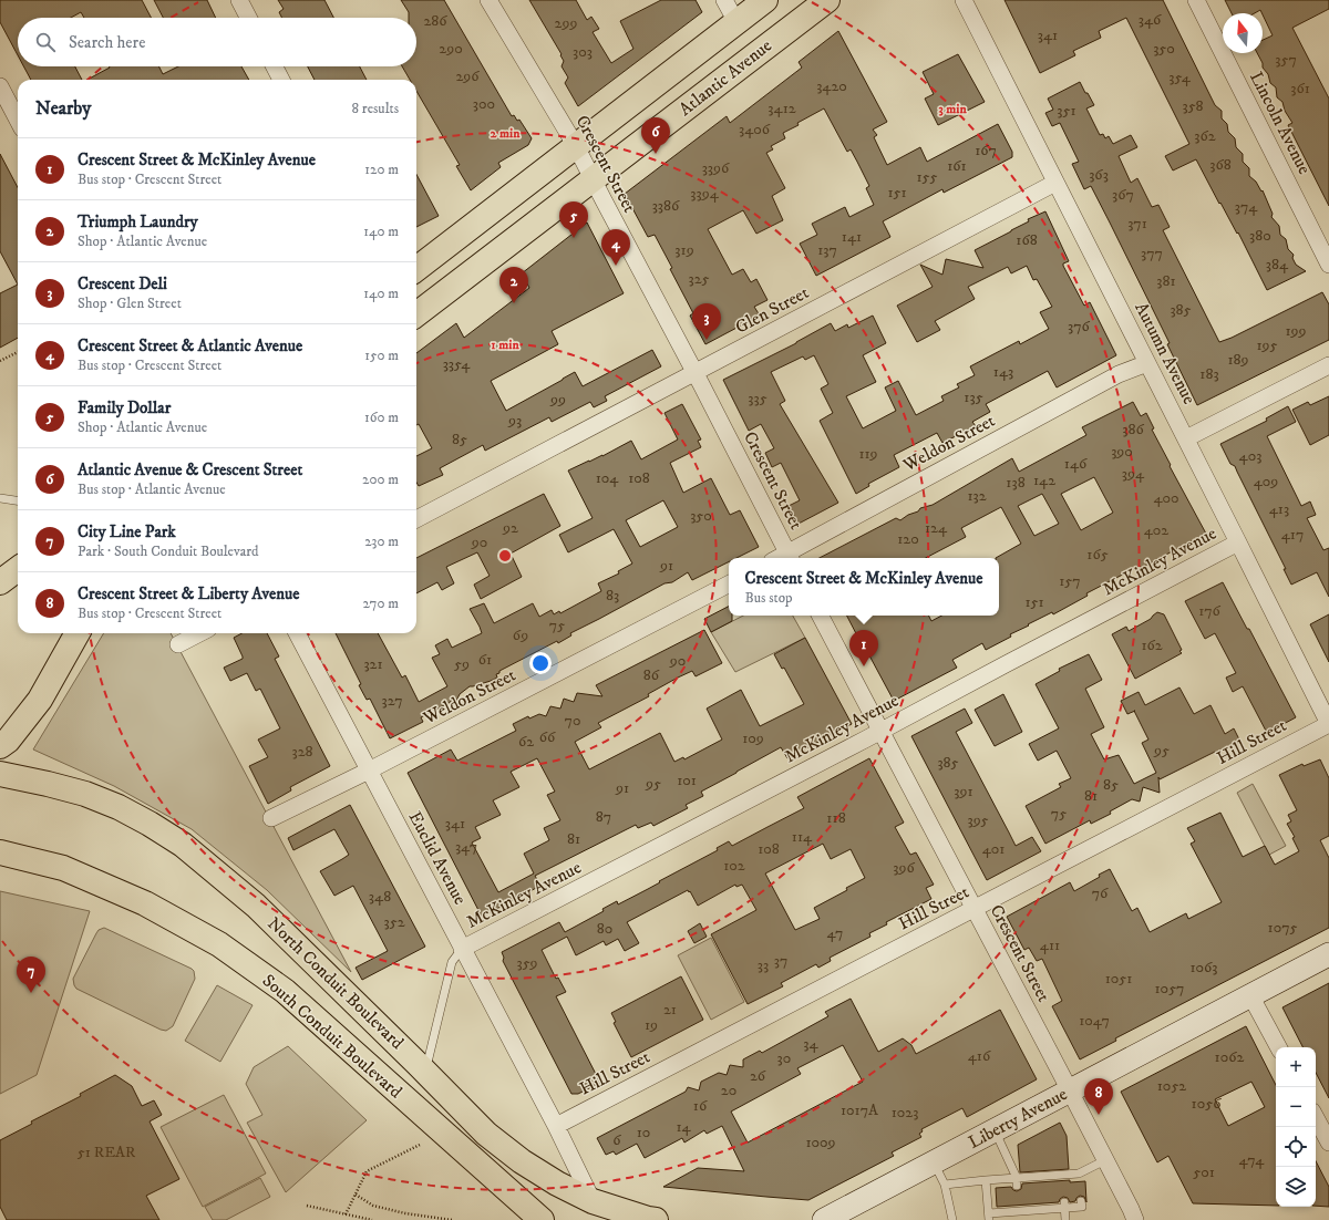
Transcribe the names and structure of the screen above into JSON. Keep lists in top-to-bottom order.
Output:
{
  "streets": {
    "main road": ["Atlantic Avenue", "North Conduit Boulevard", "South Conduit Boulevard"],
    "street": [
      "Lincoln Avenue",
      "Crescent Street",
      "Glen Street",
      "Autumn Avenue",
      "Weldon Street",
      "McKinley Avenue",
      "Hill Street",
      "Euclid Avenue",
      "Liberty Avenue"
    ]
  },
  "crossings": [
    ["Atlantic Avenue", "Crescent Street"],
    ["Crescent Street", "Glen Street"],
    ["Crescent Street", "Weldon Street"],
    ["Crescent Street", "McKinley Avenue"],
    ["Crescent Street", "Hill Street"],
    ["Crescent Street", "Liberty Avenue"],
    ["Glen Street", "Autumn Avenue"],
    ["Autumn Avenue", "Weldon Street"],
    ["Autumn Avenue", "McKinley Avenue"],
    ["Autumn Avenue", "Hill Street"],
    ["Weldon Street", "Euclid Avenue"],
    ["McKinley Avenue", "Euclid Avenue"],
    ["Hill Street", "Euclid Avenue"],
    ["Euclid Avenue", "North Conduit Boulevard"]
  ],
  "house_numbers": [
    "346",
    "286",
    "299",
    "341",
    "290",
    "350",
    "303",
    "357",
    "296",
    "354",
    "3420",
    "361",
    "300",
    "358",
    "3412",
    "351",
    "3406",
    "362",
    "167",
    "368",
    "161",
    "3396",
    "363",
    "155",
    "151",
    "3394",
    "367",
    "3386",
    "374",
    "371",
    "380",
    "141",
    "168",
    "319",
    "137",
    "377",
    "384",
    "325",
    "381",
    "385",
    "376",
    "199",
    "195",
    "189",
    "3354",
    "143",
    "183",
    "135",
    "335",
    "99",
    "93",
    "386",
    "85",
    "390",
    "119",
    "403",
    "146",
    "394",
    "104",
    "108",
    "142",
    "409",
    "138",
    "132",
    "400",
    "413",
    "350",
    "92",
    "124",
    "402",
    "417",
    "120",
    "90",
    "165",
    "91",
    "157",
    "83",
    "151",
    "176",
    "75",
    "69",
    "162",
    "61",
    "90",
    "321",
    "59",
    "86",
    "327",
    "70",
    "66",
    "109",
    "62",
    "95",
    "328",
    "385",
    "101",
    "95",
    "85",
    "91",
    "391",
    "81",
    "75",
    "87",
    "118",
    "395",
    "341",
    "114",
    "81",
    "347",
    "108",
    "401",
    "102",
    "396",
    "76",
    "348",
    "352",
    "1075",
    "80",
    "47",
    "411",
    "37",
    "359",
    "33",
    "1063",
    "1051",
    "1057",
    "21",
    "1047",
    "19",
    "34",
    "416",
    "1062",
    "30",
    "26",
    "1052",
    "20",
    "1056",
    "16",
    "1017A",
    "1023",
    "14",
    "10",
    "6",
    "1009",
    "51 REAR",
    "474",
    "501"
  ],
  "north": "top",
  "page": {
    "search": "Search here",
    "heading": ["Nearby", "8 results"],
    "pins": [
      "6",
      "5",
      "4",
      "2",
      "3",
      "1",
      "7",
      "8"
    ],
    "list": [
      {
        "mark": "1",
        "name": "Crescent Street & McKinley Avenue",
        "note": "Bus stop · Crescent Street",
        "value": "120 m"
      },
      {
        "mark": "2",
        "name": "Triumph Laundry",
        "note": "Shop · Atlantic Avenue",
        "value": "140 m"
      },
      {
        "mark": "3",
        "name": "Crescent Deli",
        "note": "Shop · Glen Street",
        "value": "140 m"
      },
      {
        "mark": "4",
        "name": "Crescent Street & Atlantic Avenue",
        "note": "Bus stop · Crescent Street",
        "value": "150 m"
      },
      {
        "mark": "5",
        "name": "Family Dollar",
        "note": "Shop · Atlantic Avenue",
        "value": "160 m"
      },
      {
        "mark": "6",
        "name": "Atlantic Avenue & Crescent Street",
        "note": "Bus stop · Atlantic Avenue",
        "value": "200 m"
      },
      {
        "mark": "7",
        "name": "City Line Park",
        "note": "Park · South Conduit Boulevard",
        "value": "230 m"
      },
      {
        "mark": "8",
        "name": "Crescent Street & Liberty Avenue",
        "note": "Bus stop · Crescent Street",
        "value": "270 m"
      }
    ],
    "popup": ["Crescent Street & McKinley Avenue", "Bus stop"],
    "map_buttons": ["+", "−"]
  },
  "rings": ["3 min", "2 min", "1 min"]
}
